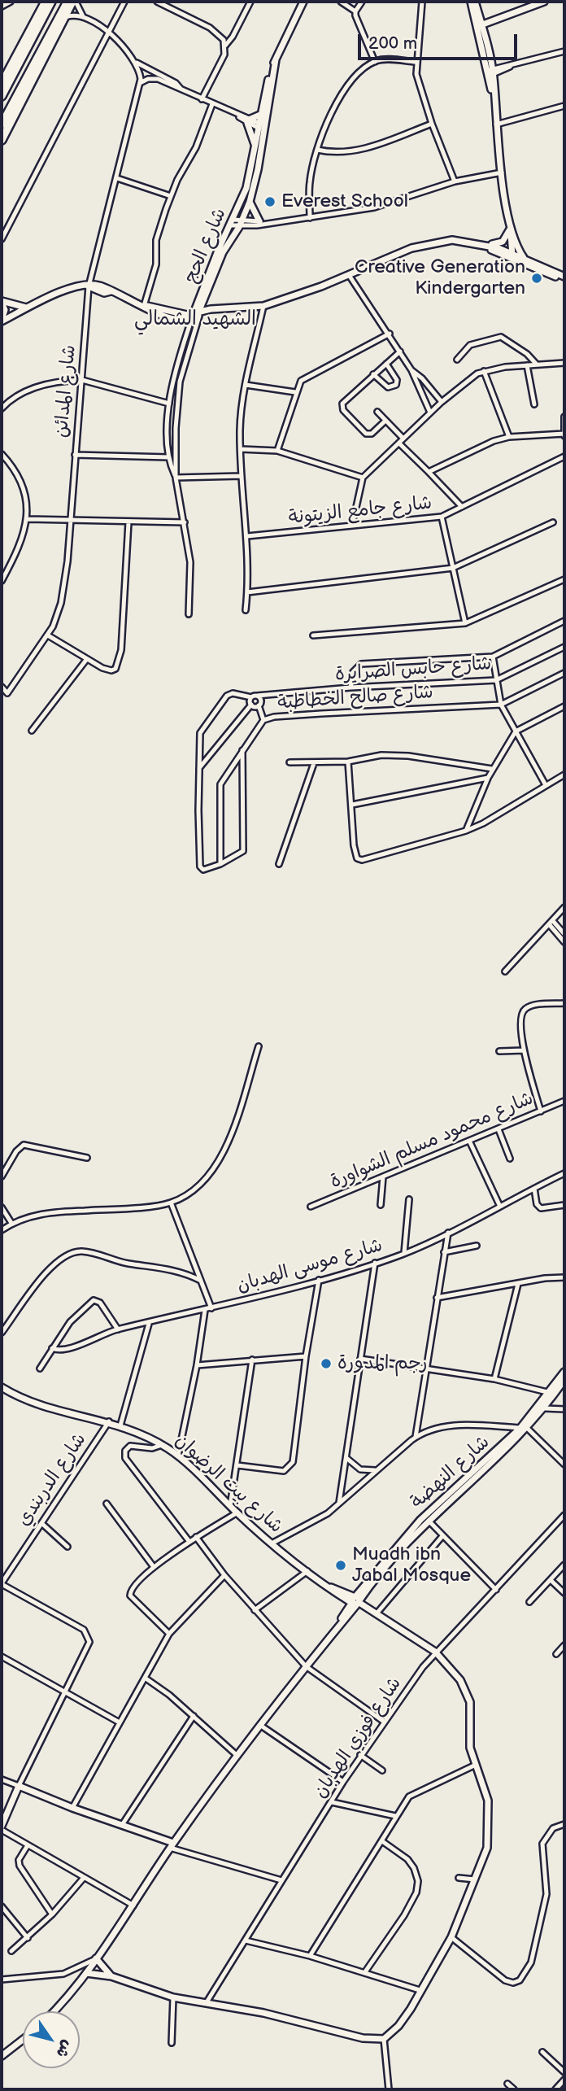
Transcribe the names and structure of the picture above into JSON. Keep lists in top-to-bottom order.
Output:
{
  "streets": {
    "street": [
      "شارع الحج",
      "شارع المدائن",
      "شارع جامع الزيتونة",
      "شارع حابس الصرايرة",
      "شارع صالح الخطاطبة",
      "شارع محمود مسلم الشواورة",
      "شارع موسى الهدبان",
      "شارع النهضة",
      "شارع الدربندي",
      "شارع بيت الرضوان",
      "شارع فوزي الهدبان"
    ]
  },
  "crossings": [
    ["شارع النهضة", "شارع بيت الرضوان"],
    ["شارع الدربندي", "شارع بيت الرضوان"],
    ["شارع بيت الرضوان", "شارع فوزي الهدبان"]
  ],
  "districts": ["الشهيد الشمالي"],
  "places": [
    "Everest School",
    "Creative Generation Kindergarten",
    "رجم المدورة",
    "Muadh ibn Jabal Mosque"
  ],
  "scale_bar": "200 m",
  "north": "bottom right"
}
